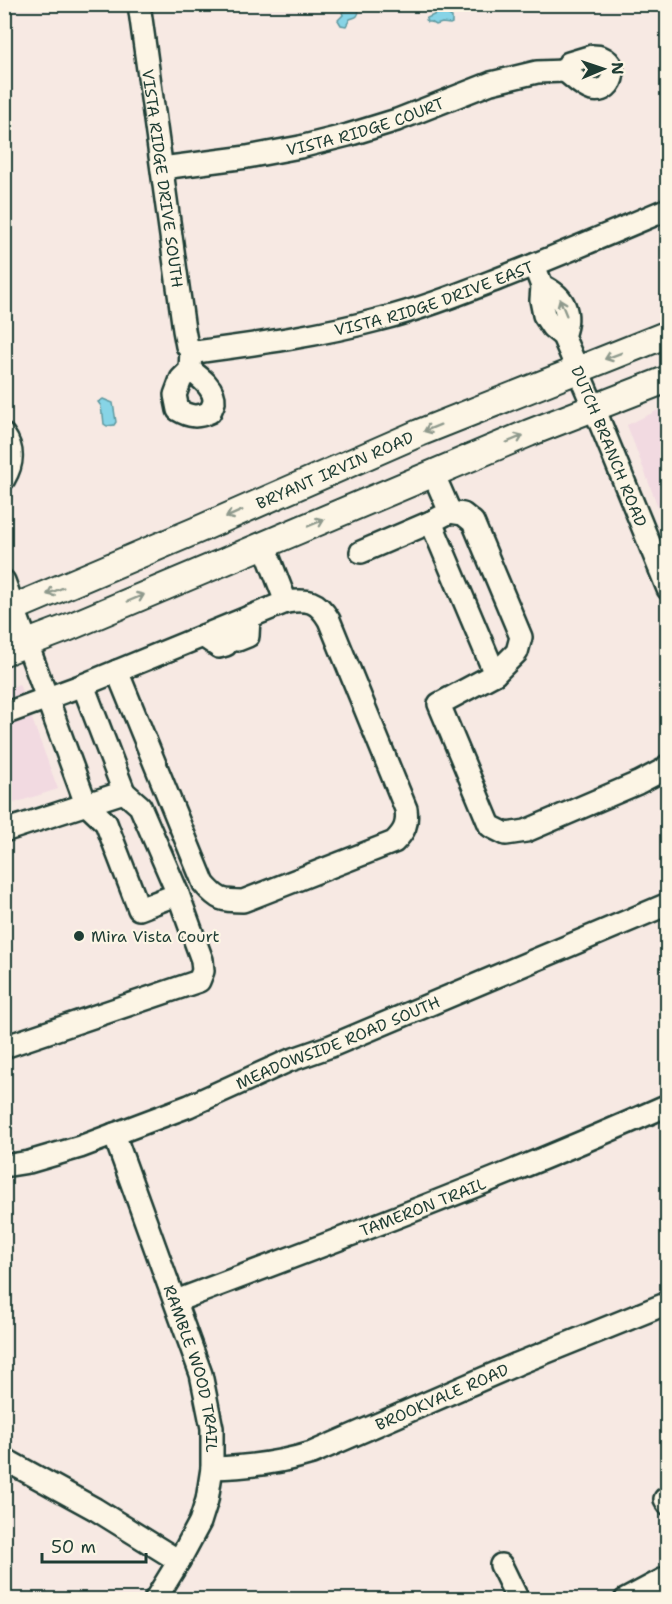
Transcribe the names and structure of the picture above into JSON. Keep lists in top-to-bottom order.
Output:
{
  "streets": {
    "main road": ["BRYANT IRVIN ROAD"],
    "street": [
      "VISTA RIDGE COURT",
      "VISTA RIDGE DRIVE SOUTH",
      "VISTA RIDGE DRIVE EAST",
      "DUTCH BRANCH ROAD",
      "MEADOWSIDE ROAD SOUTH",
      "TAMERON TRAIL",
      "RAMBLE WOOD TRAIL",
      "BROOKVALE ROAD"
    ]
  },
  "crossings": [
    ["VISTA RIDGE COURT", "VISTA RIDGE DRIVE SOUTH"],
    ["VISTA RIDGE DRIVE SOUTH", "VISTA RIDGE DRIVE EAST"],
    ["VISTA RIDGE DRIVE EAST", "DUTCH BRANCH ROAD"],
    ["DUTCH BRANCH ROAD", "BRYANT IRVIN ROAD"],
    ["MEADOWSIDE ROAD SOUTH", "RAMBLE WOOD TRAIL"],
    ["TAMERON TRAIL", "RAMBLE WOOD TRAIL"],
    ["RAMBLE WOOD TRAIL", "BROOKVALE ROAD"]
  ],
  "places": ["Mira Vista Court"],
  "scale_bar": "50 m",
  "north": "right"
}
